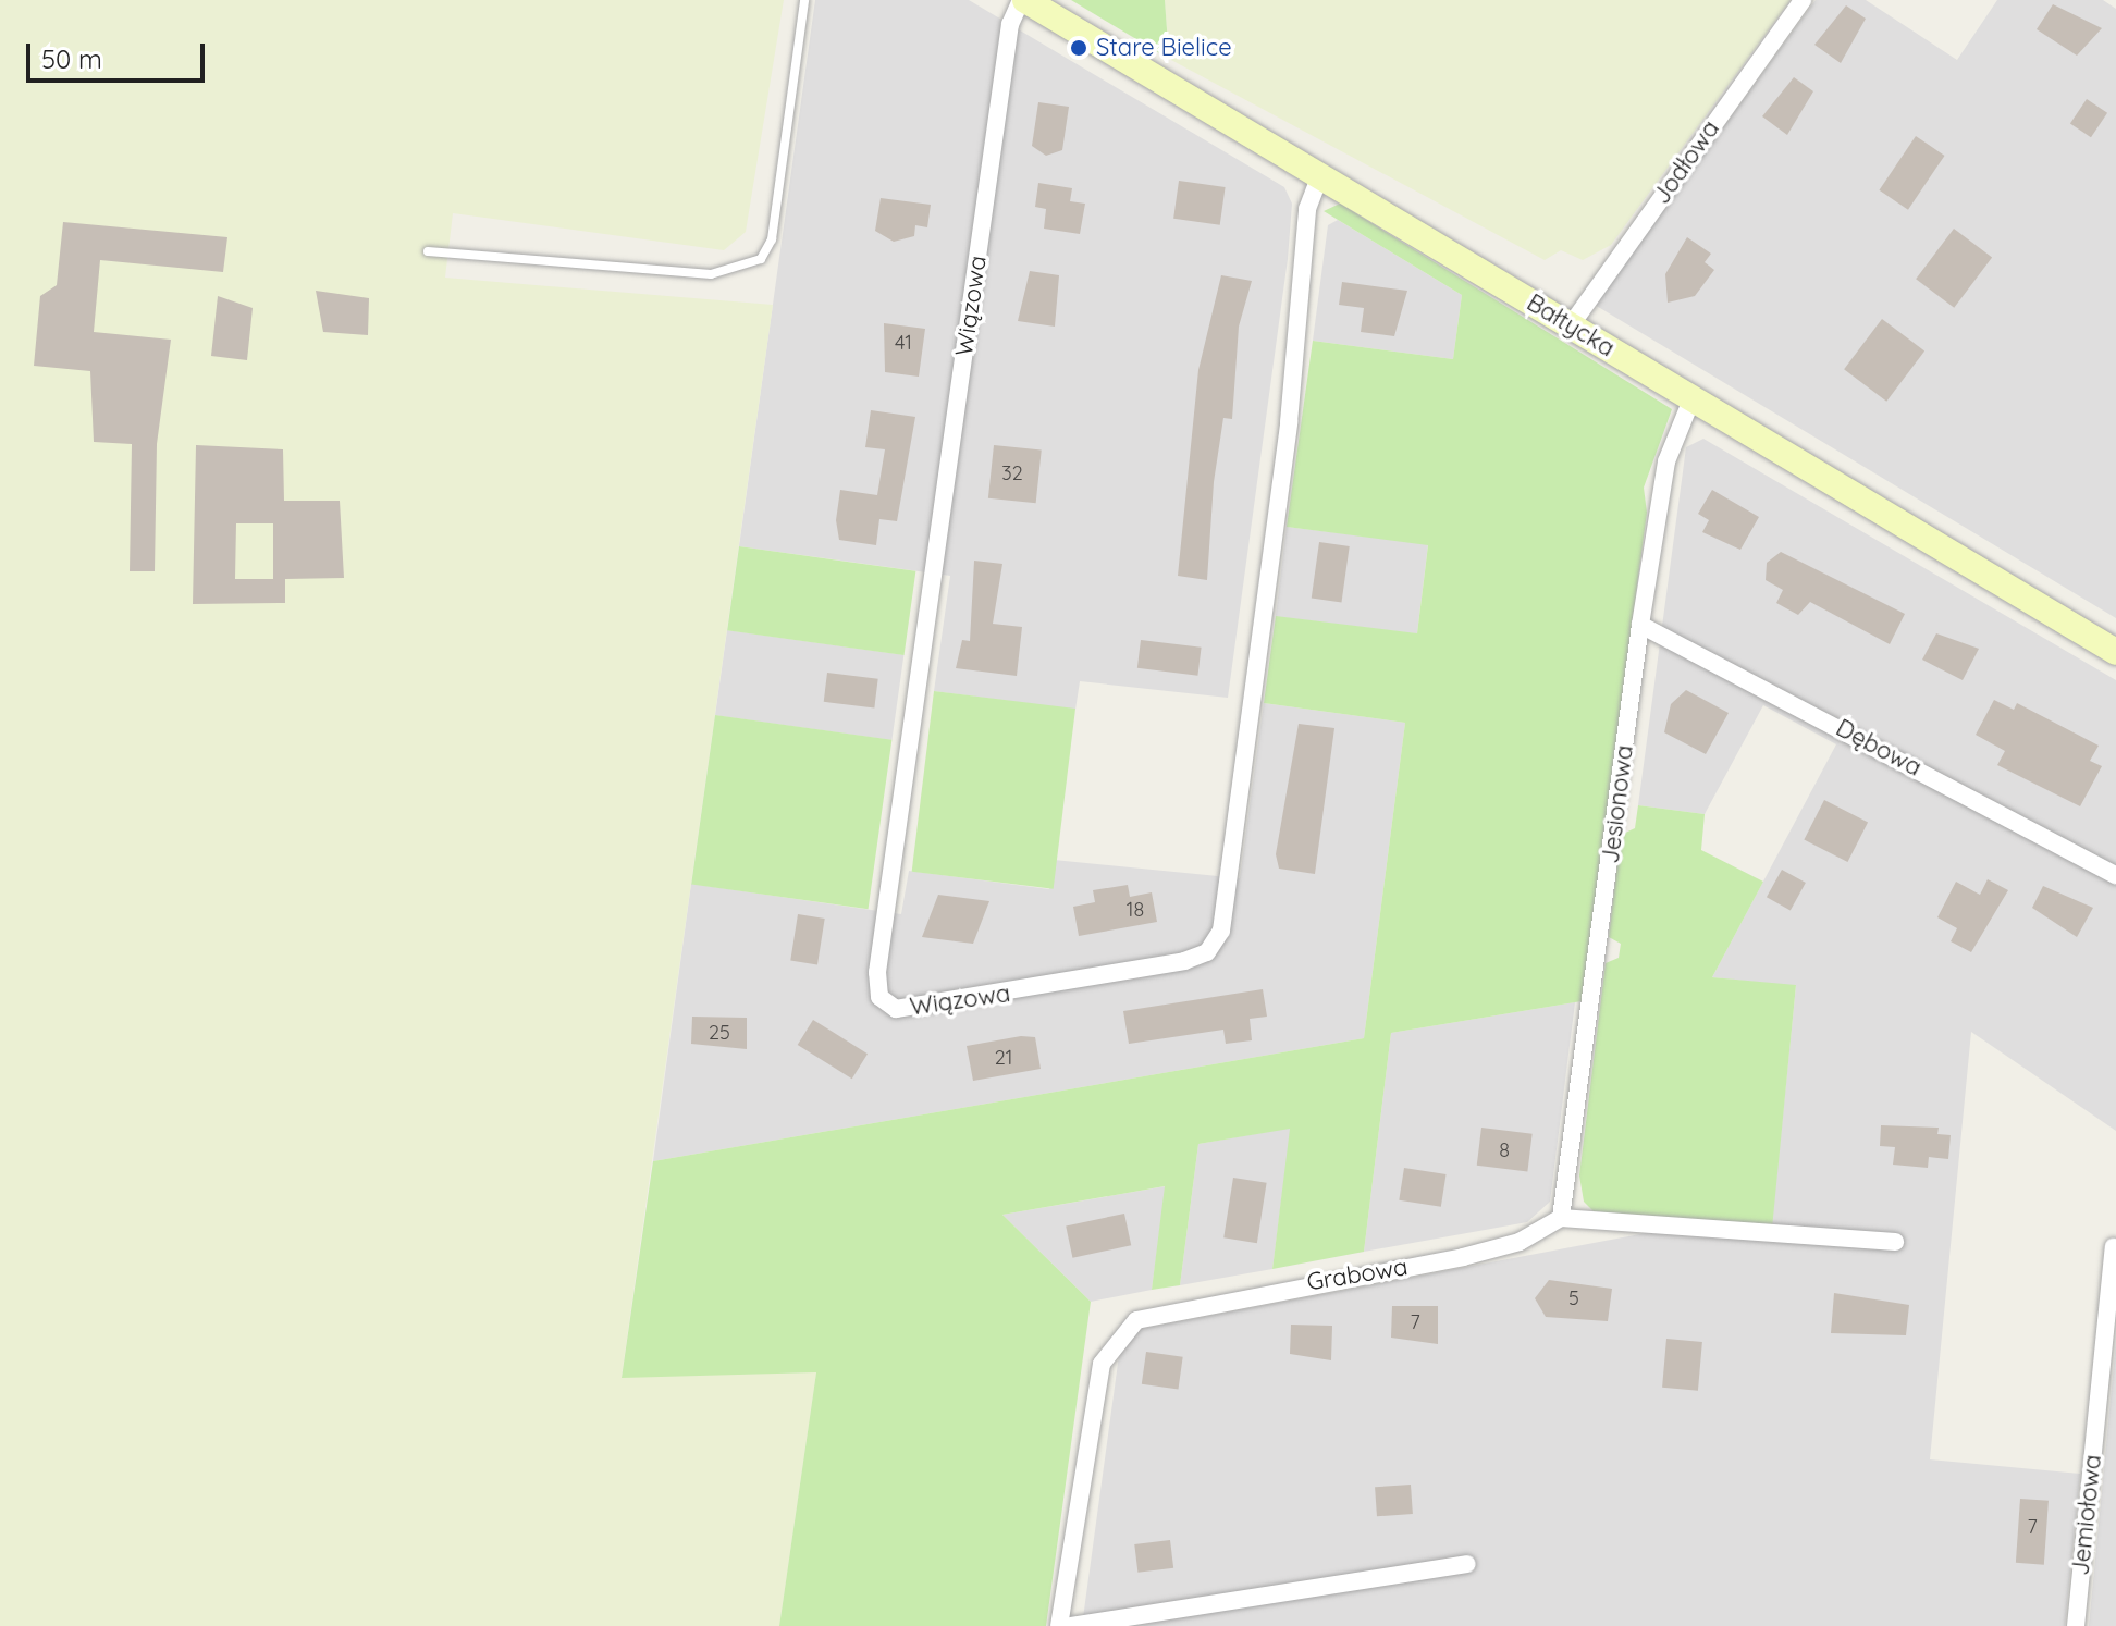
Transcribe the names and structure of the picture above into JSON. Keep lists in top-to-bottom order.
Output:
{
  "streets": {
    "street": [
      "Jodłowa",
      "Wiązowa",
      "Bałtycka",
      "Dębowa",
      "Jesionowa",
      "Grabowa",
      "Jemiołowa"
    ]
  },
  "crossings": [
    ["Jodłowa", "Bałtycka"],
    ["Wiązowa", "Bałtycka"],
    ["Bałtycka", "Jesionowa"],
    ["Dębowa", "Jesionowa"],
    ["Jesionowa", "Grabowa"]
  ],
  "places": ["Stare Bielice"],
  "house_numbers": [
    "41",
    "32",
    "18",
    "25",
    "21",
    "8",
    "5",
    "7",
    "7"
  ],
  "scale_bar": "50 m"
}
